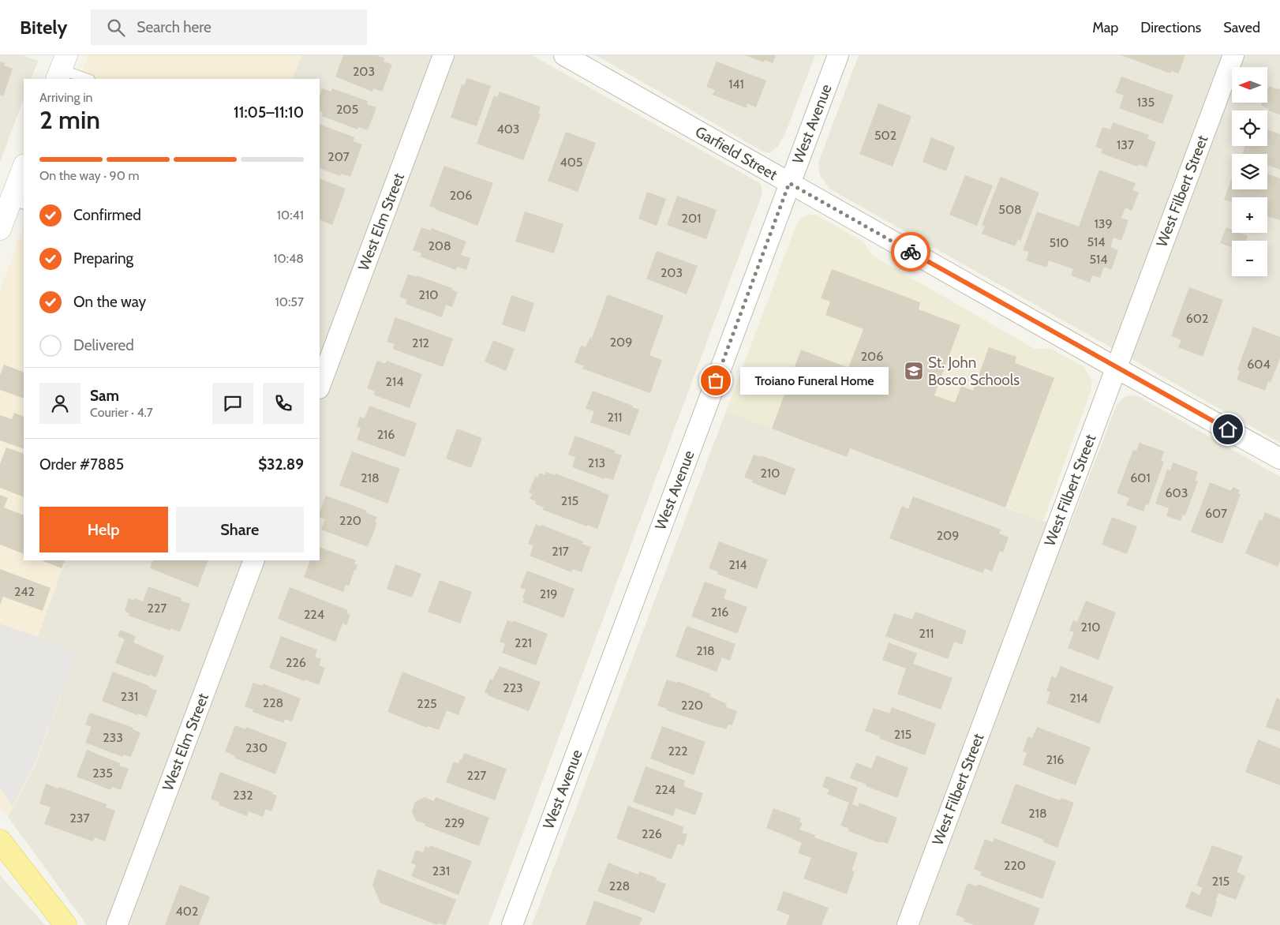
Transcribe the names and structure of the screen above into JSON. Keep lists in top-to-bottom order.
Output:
{
  "streets": {
    "street": [
      "West Avenue",
      "Garfield Street",
      "West Filbert Street",
      "West Elm Street"
    ]
  },
  "crossings": [
    ["West Avenue", "Garfield Street"],
    ["Garfield Street", "West Filbert Street"]
  ],
  "places": {
    "school or university": ["St. John Bosco Schools"],
    "other": ["Troiano Funeral Home"]
  },
  "house_numbers": [
    "203",
    "141",
    "135",
    "205",
    "403",
    "502",
    "137",
    "207",
    "405",
    "206",
    "508",
    "201",
    "139",
    "514",
    "510",
    "208",
    "514",
    "203",
    "210",
    "602",
    "209",
    "212",
    "206",
    "604",
    "214",
    "211",
    "216",
    "213",
    "210",
    "218",
    "601",
    "603",
    "215",
    "607",
    "220",
    "209",
    "217",
    "214",
    "242",
    "219",
    "227",
    "216",
    "224",
    "210",
    "211",
    "221",
    "218",
    "226",
    "223",
    "231",
    "214",
    "228",
    "225",
    "220",
    "215",
    "233",
    "230",
    "222",
    "216",
    "235",
    "227",
    "224",
    "232",
    "218",
    "237",
    "229",
    "226",
    "220",
    "231",
    "215",
    "228",
    "402"
  ],
  "north": "left",
  "page": {
    "header": "Bitely",
    "search": "Search here",
    "nav": ["Map", "Directions", "Saved"],
    "map_buttons": ["+", "−"],
    "heading": ["2 min", "Arriving in", "11:05–11:10"],
    "panel": [
      "Sam",
      "Courier · 4.7",
      "Order #7885",
      "$32.89"
    ],
    "bar": "On the way · 90 m",
    "list": [
      ["Confirmed", "10:41"],
      ["Preparing", "10:48"],
      ["On the way", "10:57"],
      "Delivered"
    ],
    "bubble": "Troiano Funeral Home",
    "buttons": ["Help", "Share"]
  }
}
